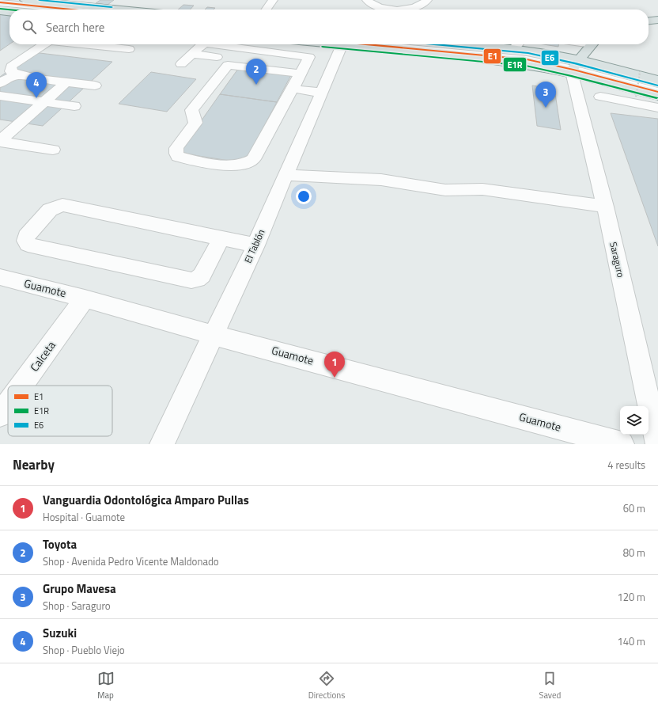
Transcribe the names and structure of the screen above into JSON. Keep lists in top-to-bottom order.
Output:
{
  "streets": {
    "street": [
      "El Tablón",
      "Saraguro",
      "Guamote",
      "Calceta"
    ]
  },
  "crossings": [
    ["El Tablón", "Guamote"],
    ["Guamote", "Calceta"]
  ],
  "lines": ["transit line E6", "transit line E1", "transit line E1R"],
  "legend": ["E1", "E1R", "E6"],
  "page": {
    "search": "Search here",
    "pins": [
      "2",
      "4",
      "3",
      "1"
    ],
    "heading": ["Nearby", "4 results"],
    "list": [
      {
        "mark": "1",
        "name": "Vanguardia Odontológica Amparo Pullas",
        "note": "Hospital · Guamote",
        "value": "60 m"
      },
      {
        "mark": "2",
        "name": "Toyota",
        "note": "Shop · Avenida Pedro Vicente Maldonado",
        "value": "80 m"
      },
      {
        "mark": "3",
        "name": "Grupo Mavesa",
        "note": "Shop · Saraguro",
        "value": "120 m"
      },
      {
        "mark": "4",
        "name": "Suzuki",
        "note": "Shop · Pueblo Viejo",
        "value": "140 m"
      }
    ],
    "nav": ["Map", "Directions", "Saved"]
  }
}
